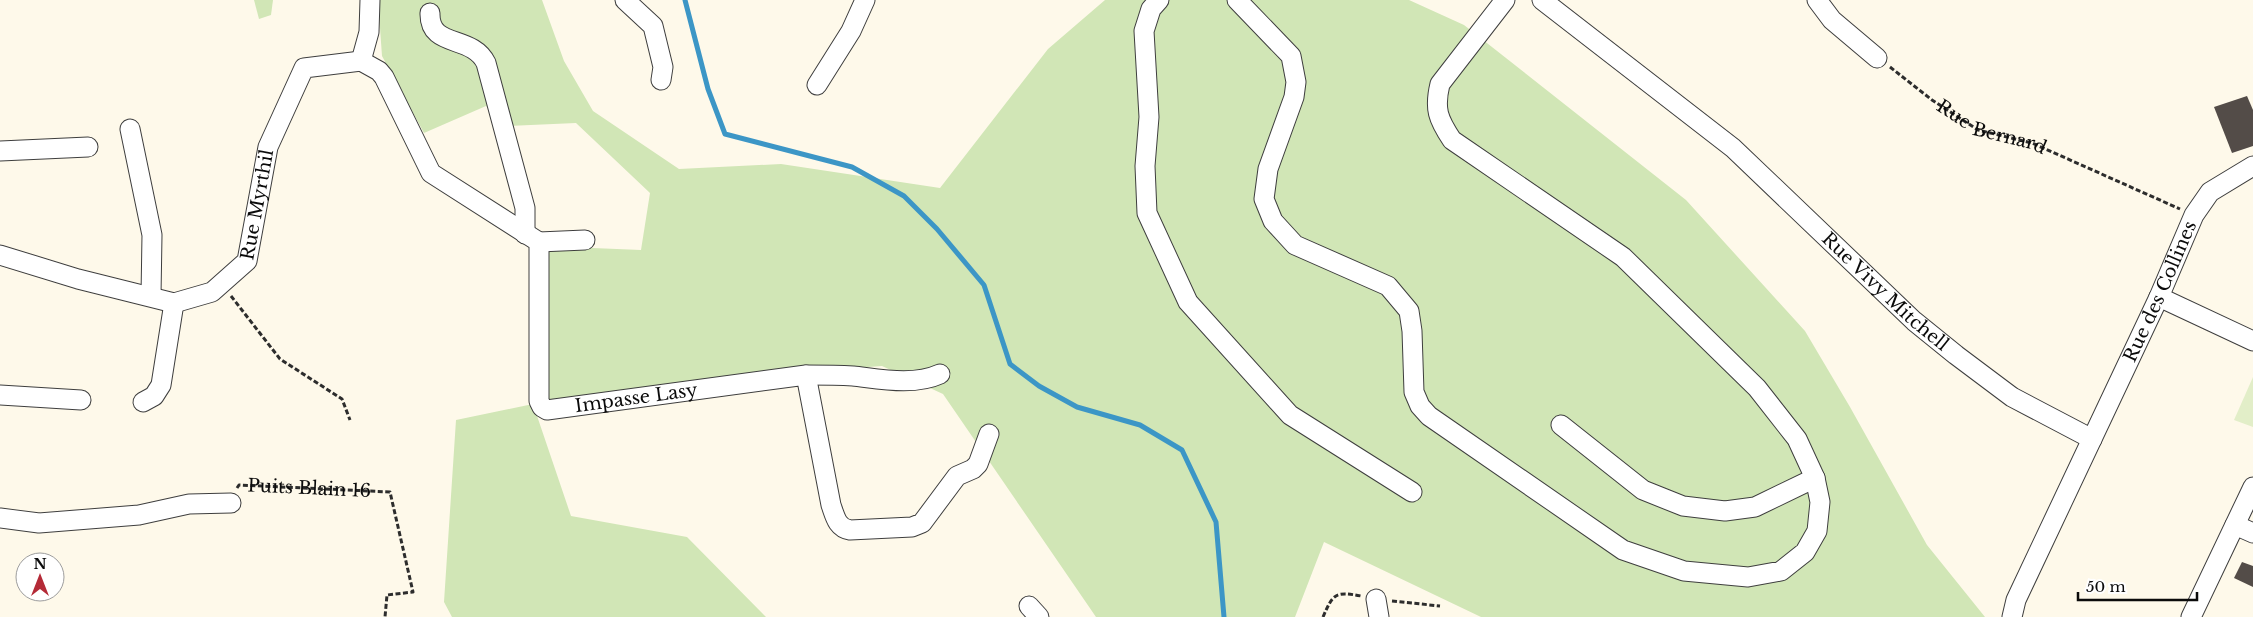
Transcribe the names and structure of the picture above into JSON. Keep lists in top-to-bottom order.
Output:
{
  "streets": {
    "street": [
      "Rue Myrthil",
      "Rue Vivy Mitchell",
      "Rue des Collines",
      "Impasse Lasy",
      "Puits Blain 16"
    ],
    "path": ["Rue Bernard"]
  },
  "crossings": [
    ["Rue Bernard", "Rue des Collines"],
    ["Rue Vivy Mitchell", "Rue des Collines"]
  ],
  "scale_bar": "50 m",
  "north": "top"
}
